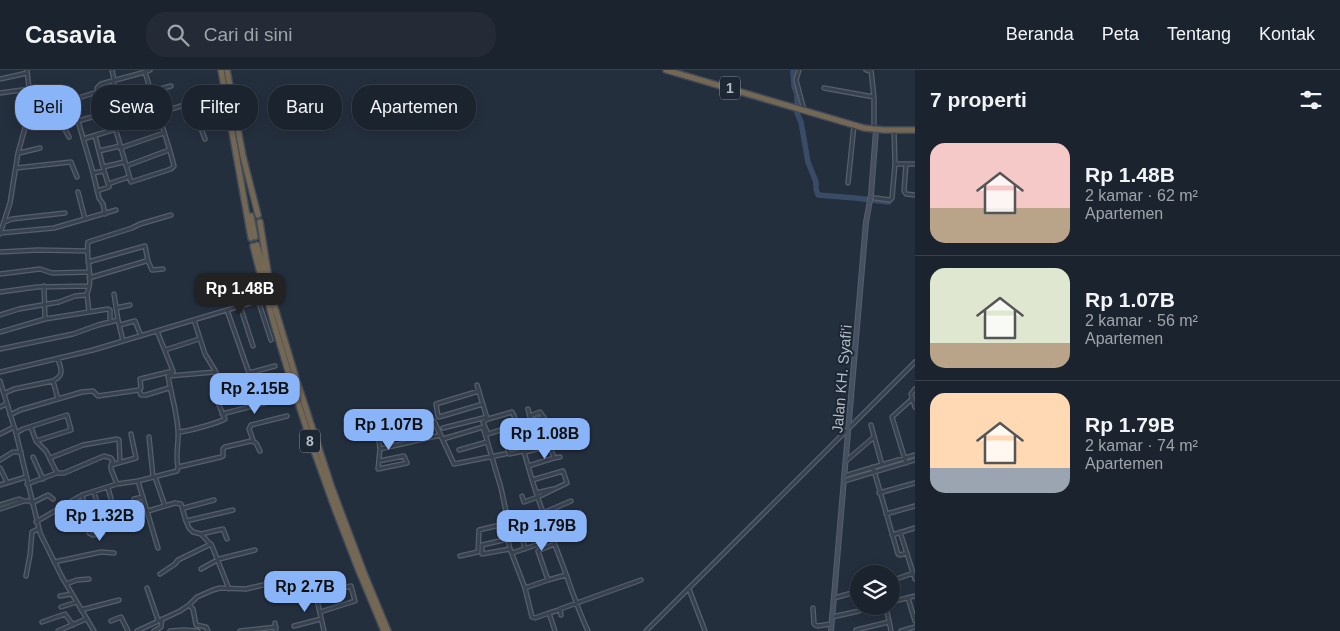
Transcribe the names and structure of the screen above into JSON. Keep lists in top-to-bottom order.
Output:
{
  "streets": {
    "highway": ["1", "8"],
    "main road": ["Jalan KH. Syafi'i"]
  },
  "crossings": [
    ["1", "Jalan KH. Syafi'i"]
  ],
  "page": {
    "header": "Casavia",
    "search": "Cari di sini",
    "nav": [
      "Beranda",
      "Peta",
      "Tentang",
      "Kontak"
    ],
    "heading": "7 properti",
    "chip": [
      "Beli",
      "Sewa",
      "Filter",
      "Baru",
      "Apartemen"
    ],
    "list": [
      {
        "name": "Rp 1.48B",
        "note": "2 kamar · 62 m² · Apartemen"
      },
      {
        "name": "Rp 1.07B",
        "note": "2 kamar · 56 m² · Apartemen"
      },
      {
        "name": "Rp 1.79B",
        "note": "2 kamar · 74 m² · Apartemen"
      }
    ],
    "price": [
      "Rp 1.48B",
      "Rp 2.15B",
      "Rp 1.07B",
      "Rp 1.08B",
      "Rp 1.32B",
      "Rp 1.79B",
      "Rp 2.7B"
    ]
  }
}
